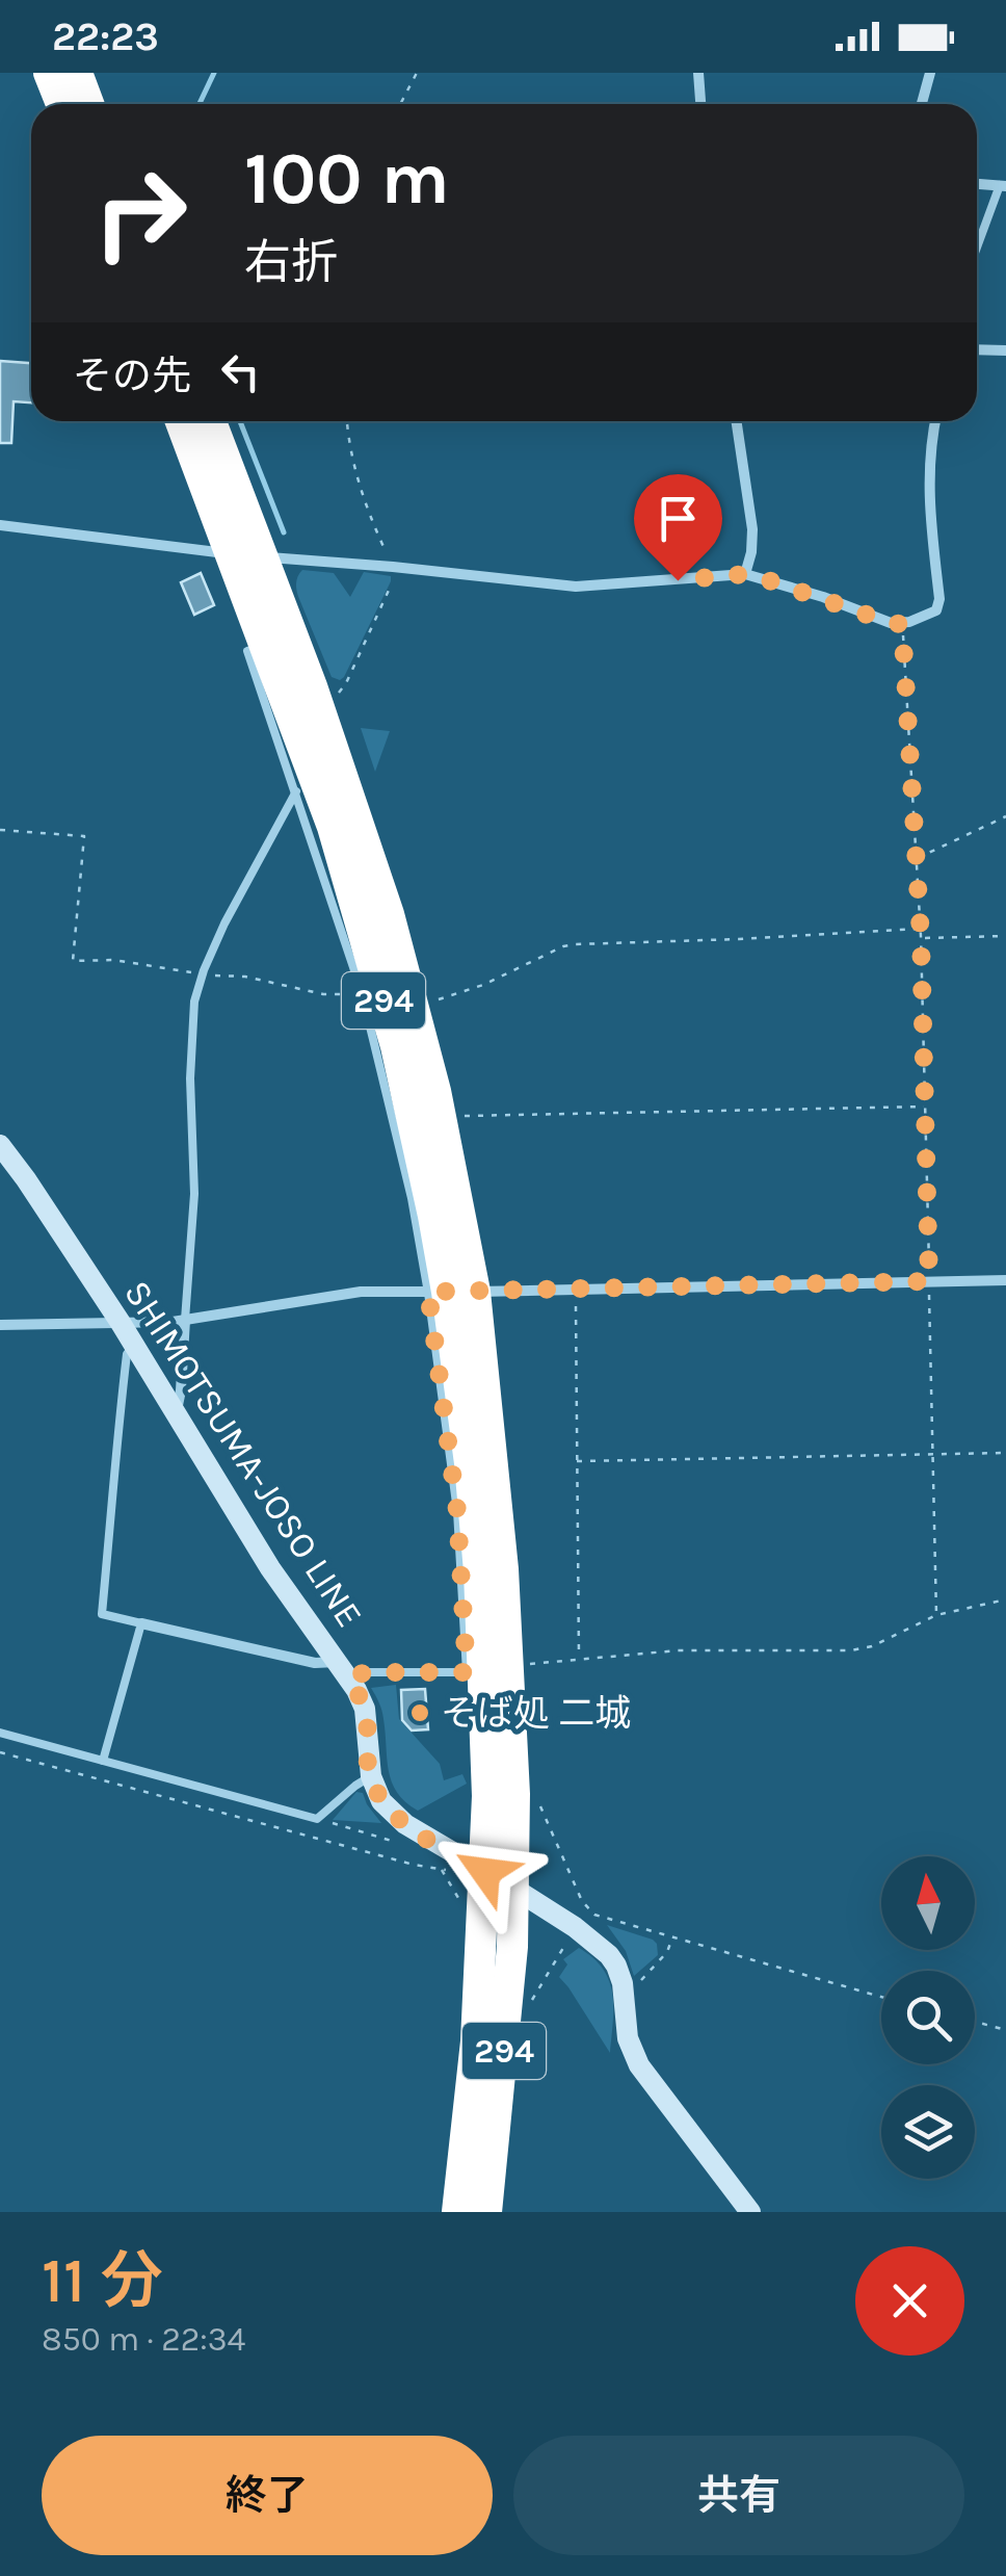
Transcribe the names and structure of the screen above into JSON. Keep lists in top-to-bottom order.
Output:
{
  "streets": {
    "highway": ["294"],
    "main road": ["SHIMOTSUMA-JOSO LINE"]
  },
  "crossings": [
    ["294", "SHIMOTSUMA-JOSO LINE"]
  ],
  "places": ["そば処 二城"],
  "north": "top",
  "page": {
    "status": "22:23",
    "turn": ["100 m", "右折"],
    "then": "その先",
    "heading": ["11 分", "850 m · 22:34"],
    "buttons": ["終了", "共有"]
  }
}
